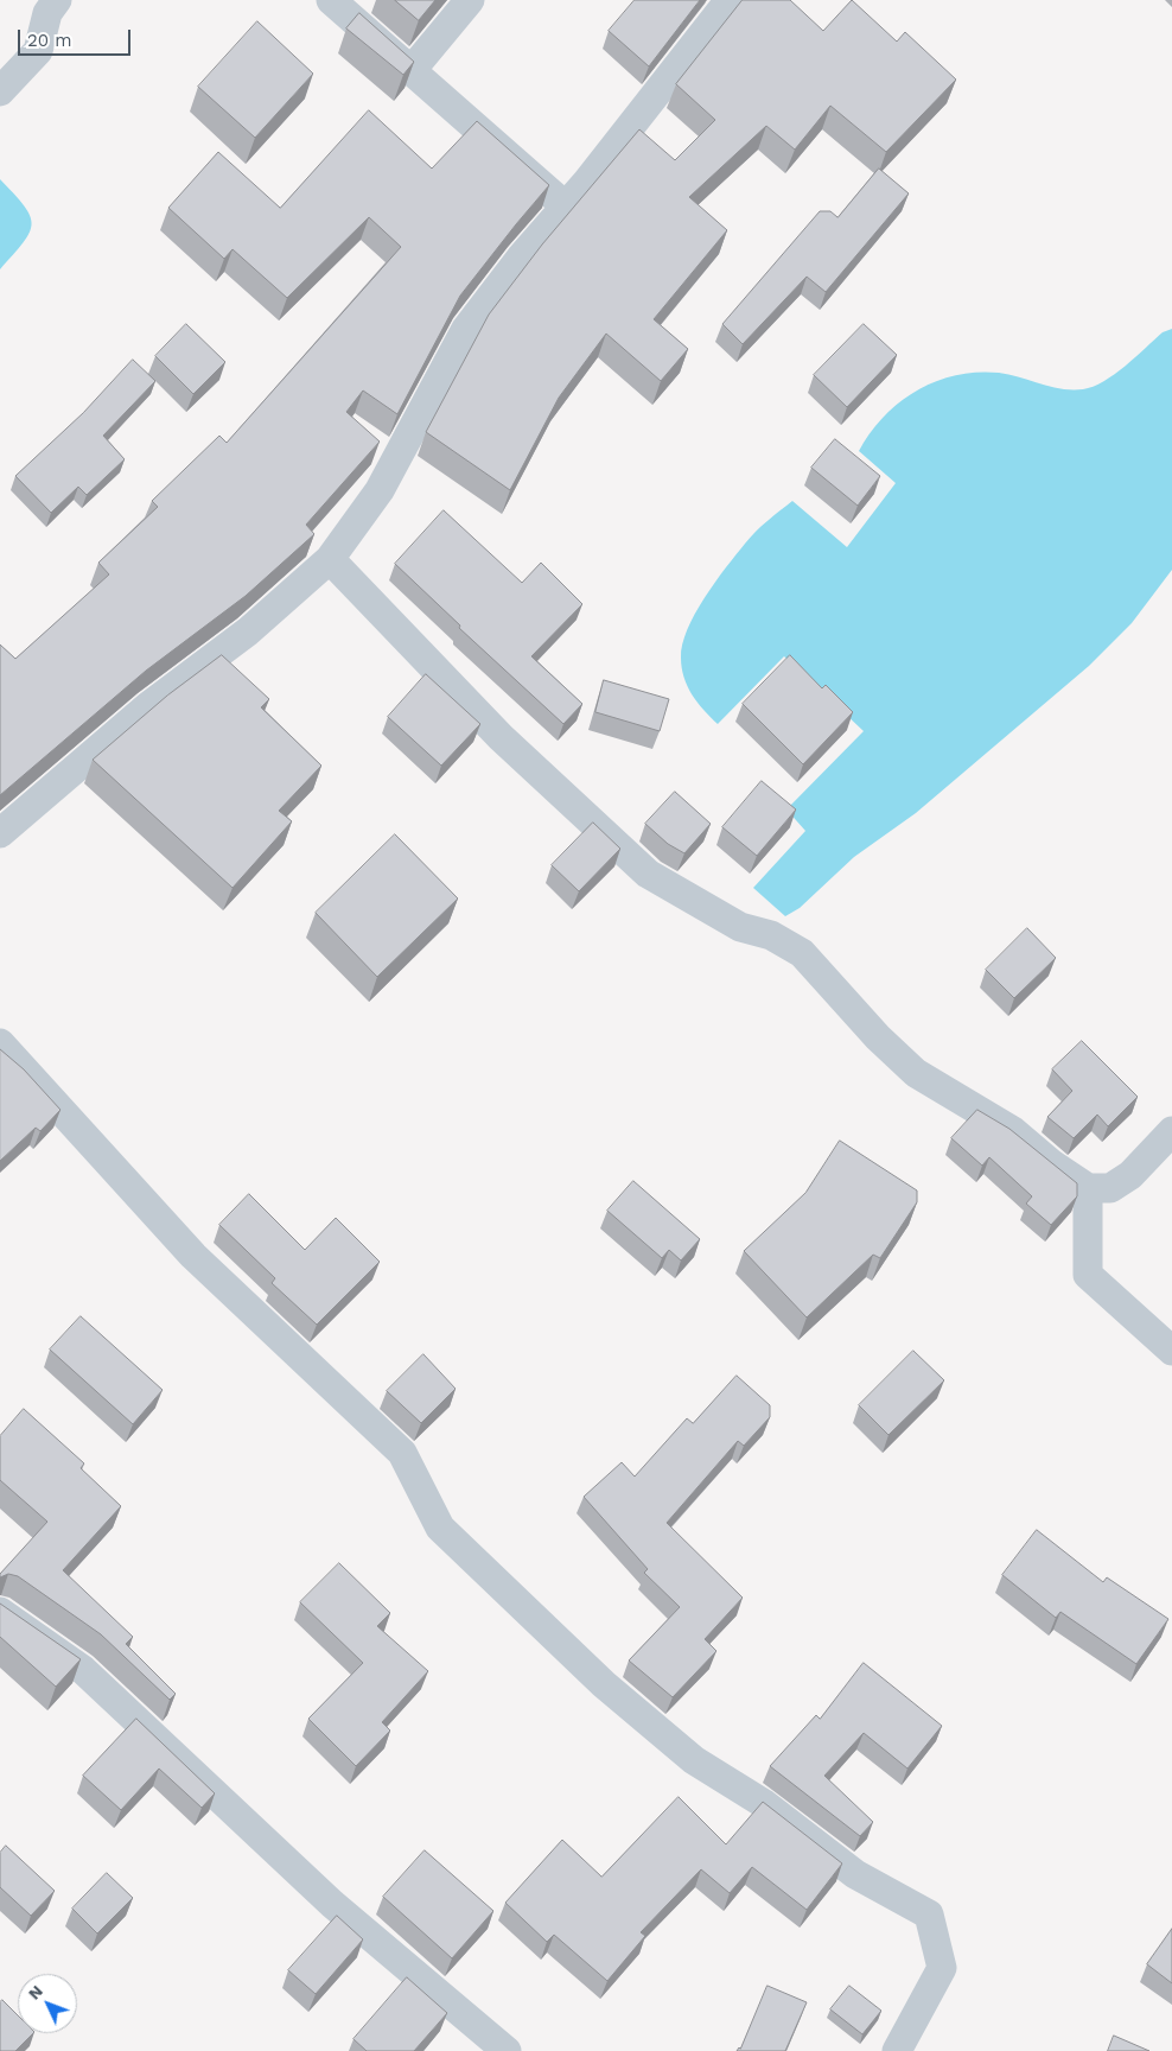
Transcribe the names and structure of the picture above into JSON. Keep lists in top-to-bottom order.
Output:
{
  "scale_bar": "20 m",
  "north": "top left"
}
